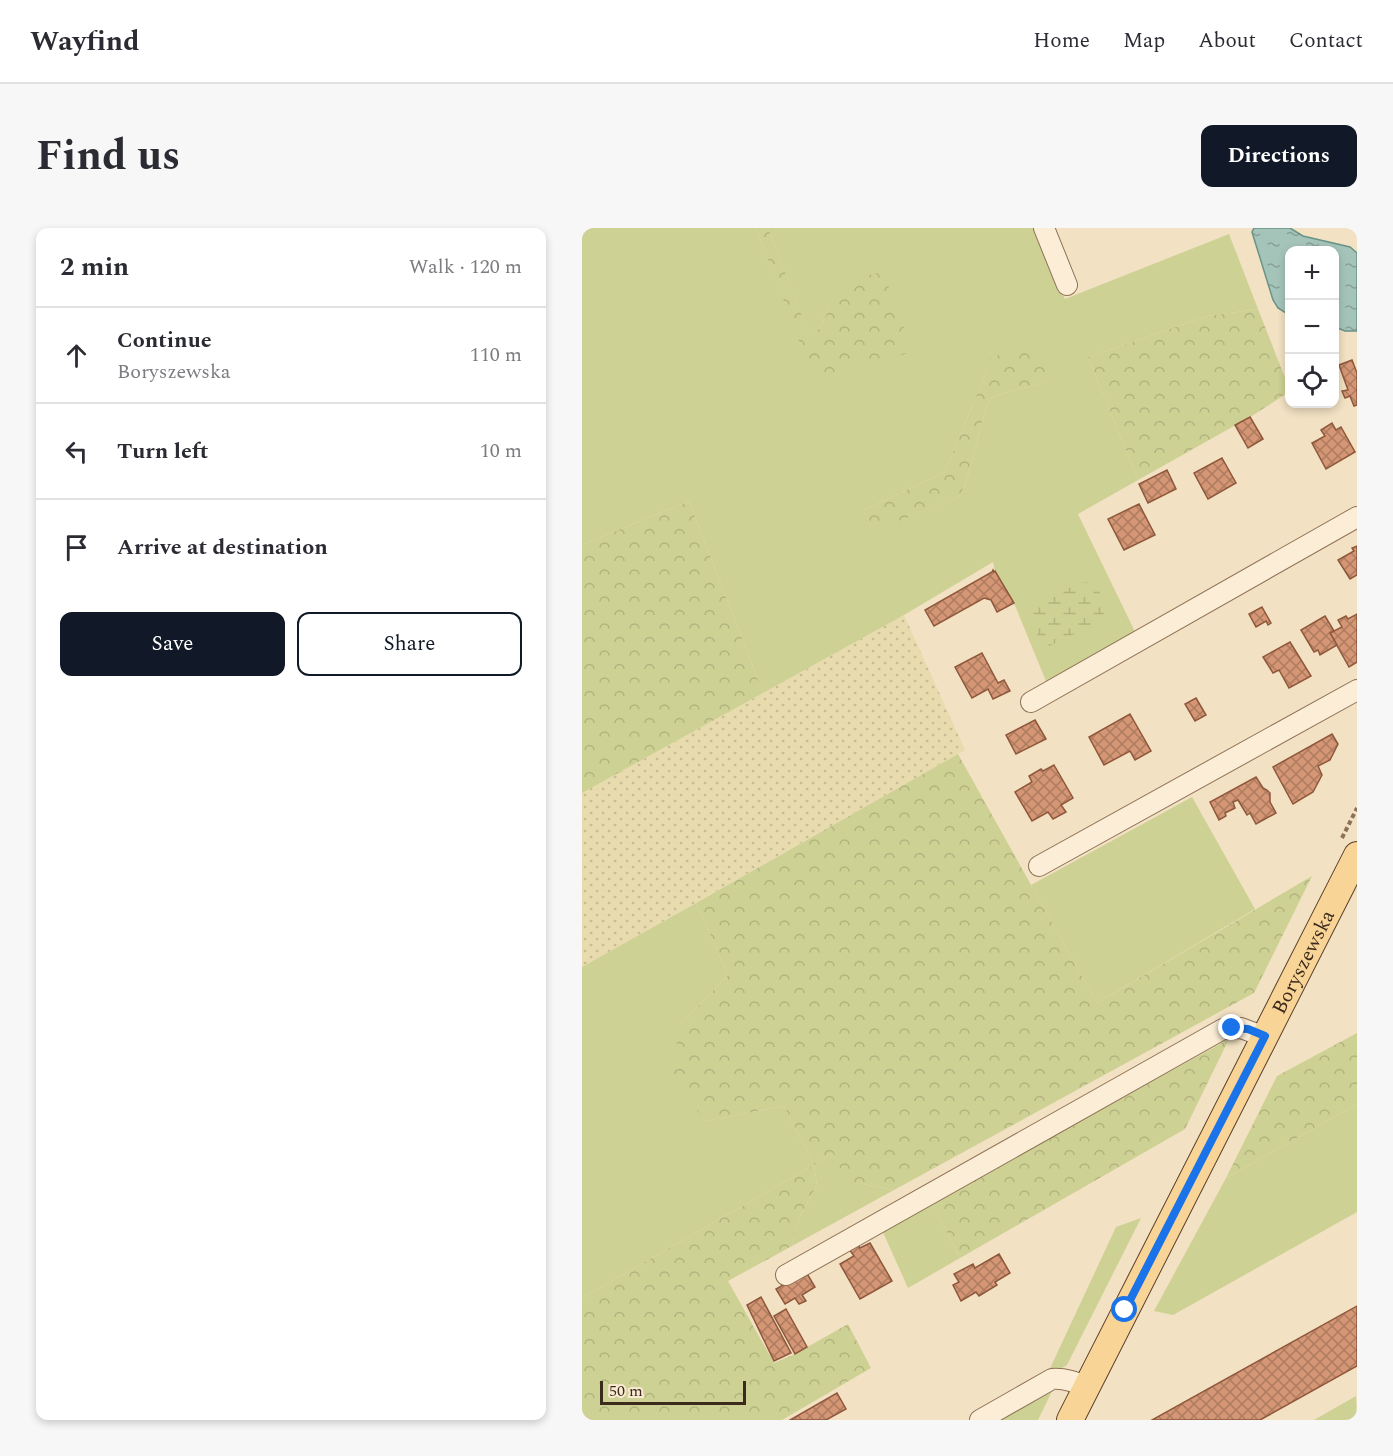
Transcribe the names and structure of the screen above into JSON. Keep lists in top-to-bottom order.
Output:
{
  "streets": {
    "main road": ["Boryszewska"]
  },
  "scale_bar": "50 m",
  "page": {
    "header": "Wayfind",
    "nav": [
      "Home",
      "Map",
      "About",
      "Contact"
    ],
    "title": "Find us",
    "buttons": [
      "Directions",
      ["Save", "Share"]
    ],
    "heading": ["2 min", "Walk · 120 m"],
    "map_buttons": ["+", "−"],
    "list": [
      ["Continue", "Boryszewska", "110 m"],
      ["Turn left", "10 m"],
      "Arrive at destination"
    ],
    "scale": "50 m"
  }
}
